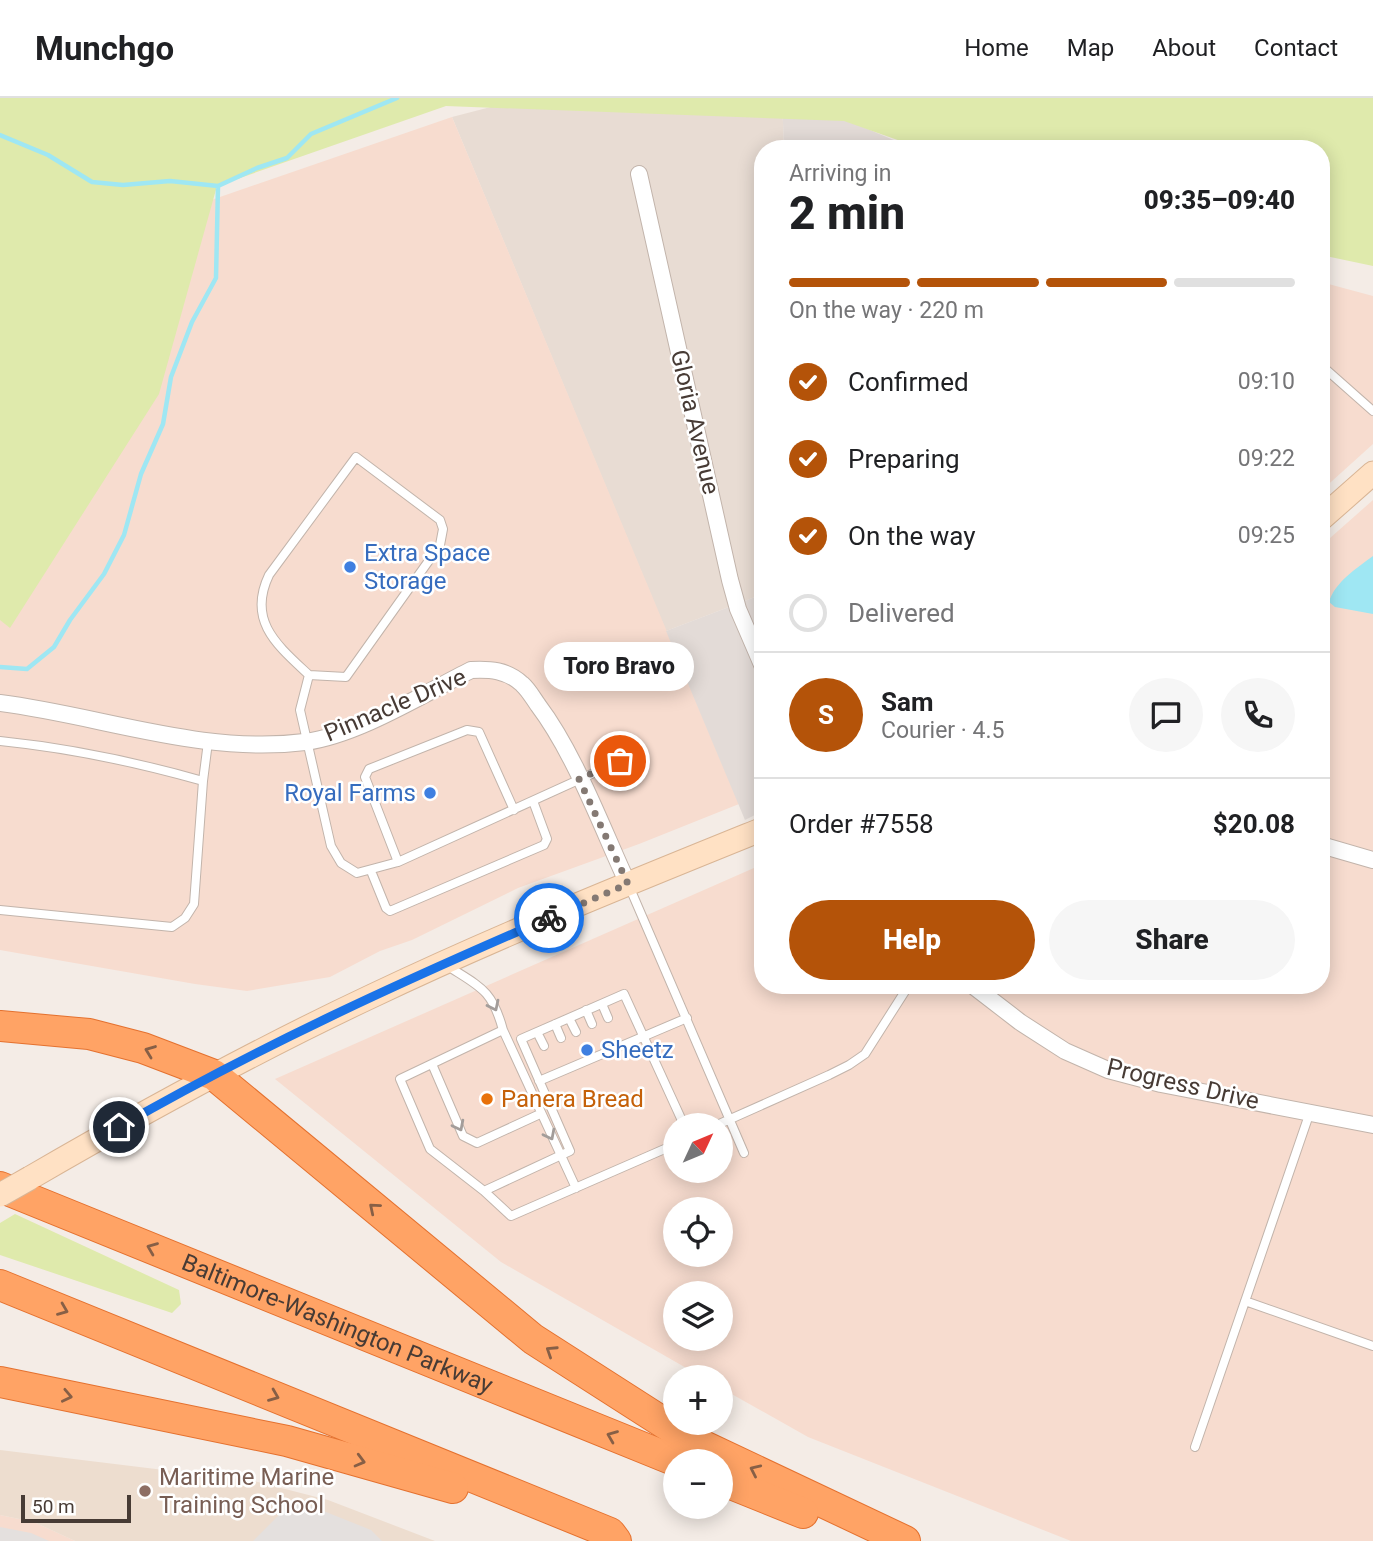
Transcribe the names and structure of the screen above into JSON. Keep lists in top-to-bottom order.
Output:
{
  "streets": {
    "highway": ["Baltimore-Washington Parkway"],
    "street": ["Gloria Avenue", "Pinnacle Drive", "Progress Drive"]
  },
  "places": [
    "Extra Space Storage",
    "Toro Bravo",
    "Royal Farms",
    "Sheetz",
    "Panera Bread",
    "Maritime Marine Training School"
  ],
  "scale_bar": "50 m",
  "north": "top right",
  "page": {
    "header": "Munchgo",
    "nav": [
      "Home",
      "Map",
      "About",
      "Contact"
    ],
    "heading": ["2 min", "Arriving in", "09:35–09:40"],
    "panel": [
      "Sam",
      "Courier · 4.5",
      "Order #7558",
      "$20.08"
    ],
    "bar": "On the way · 220 m",
    "list": [
      ["Confirmed", "09:10"],
      ["Preparing", "09:22"],
      ["On the way", "09:25"],
      "Delivered"
    ],
    "bubble": "Toro Bravo",
    "round": "S",
    "buttons": ["Help", "Share"],
    "map_buttons": ["+", "−"],
    "scale": "50 m"
  }
}
